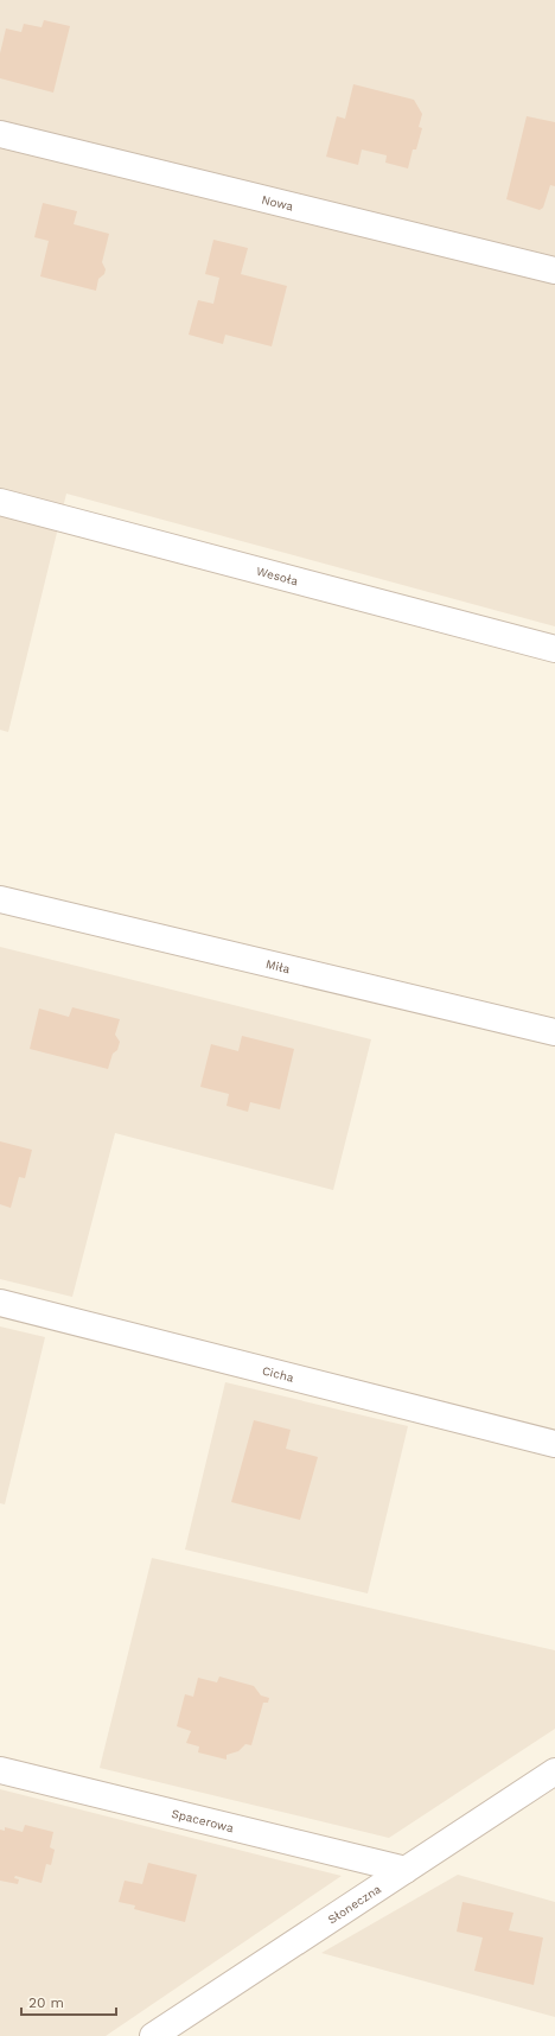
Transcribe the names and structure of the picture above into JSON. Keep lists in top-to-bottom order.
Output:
{
  "streets": {
    "street": [
      "Nowa",
      "Wesoła",
      "Miła",
      "Cicha",
      "Spacerowa",
      "Słoneczna"
    ]
  },
  "crossings": [
    ["Spacerowa", "Słoneczna"]
  ],
  "scale_bar": "20 m"
}
